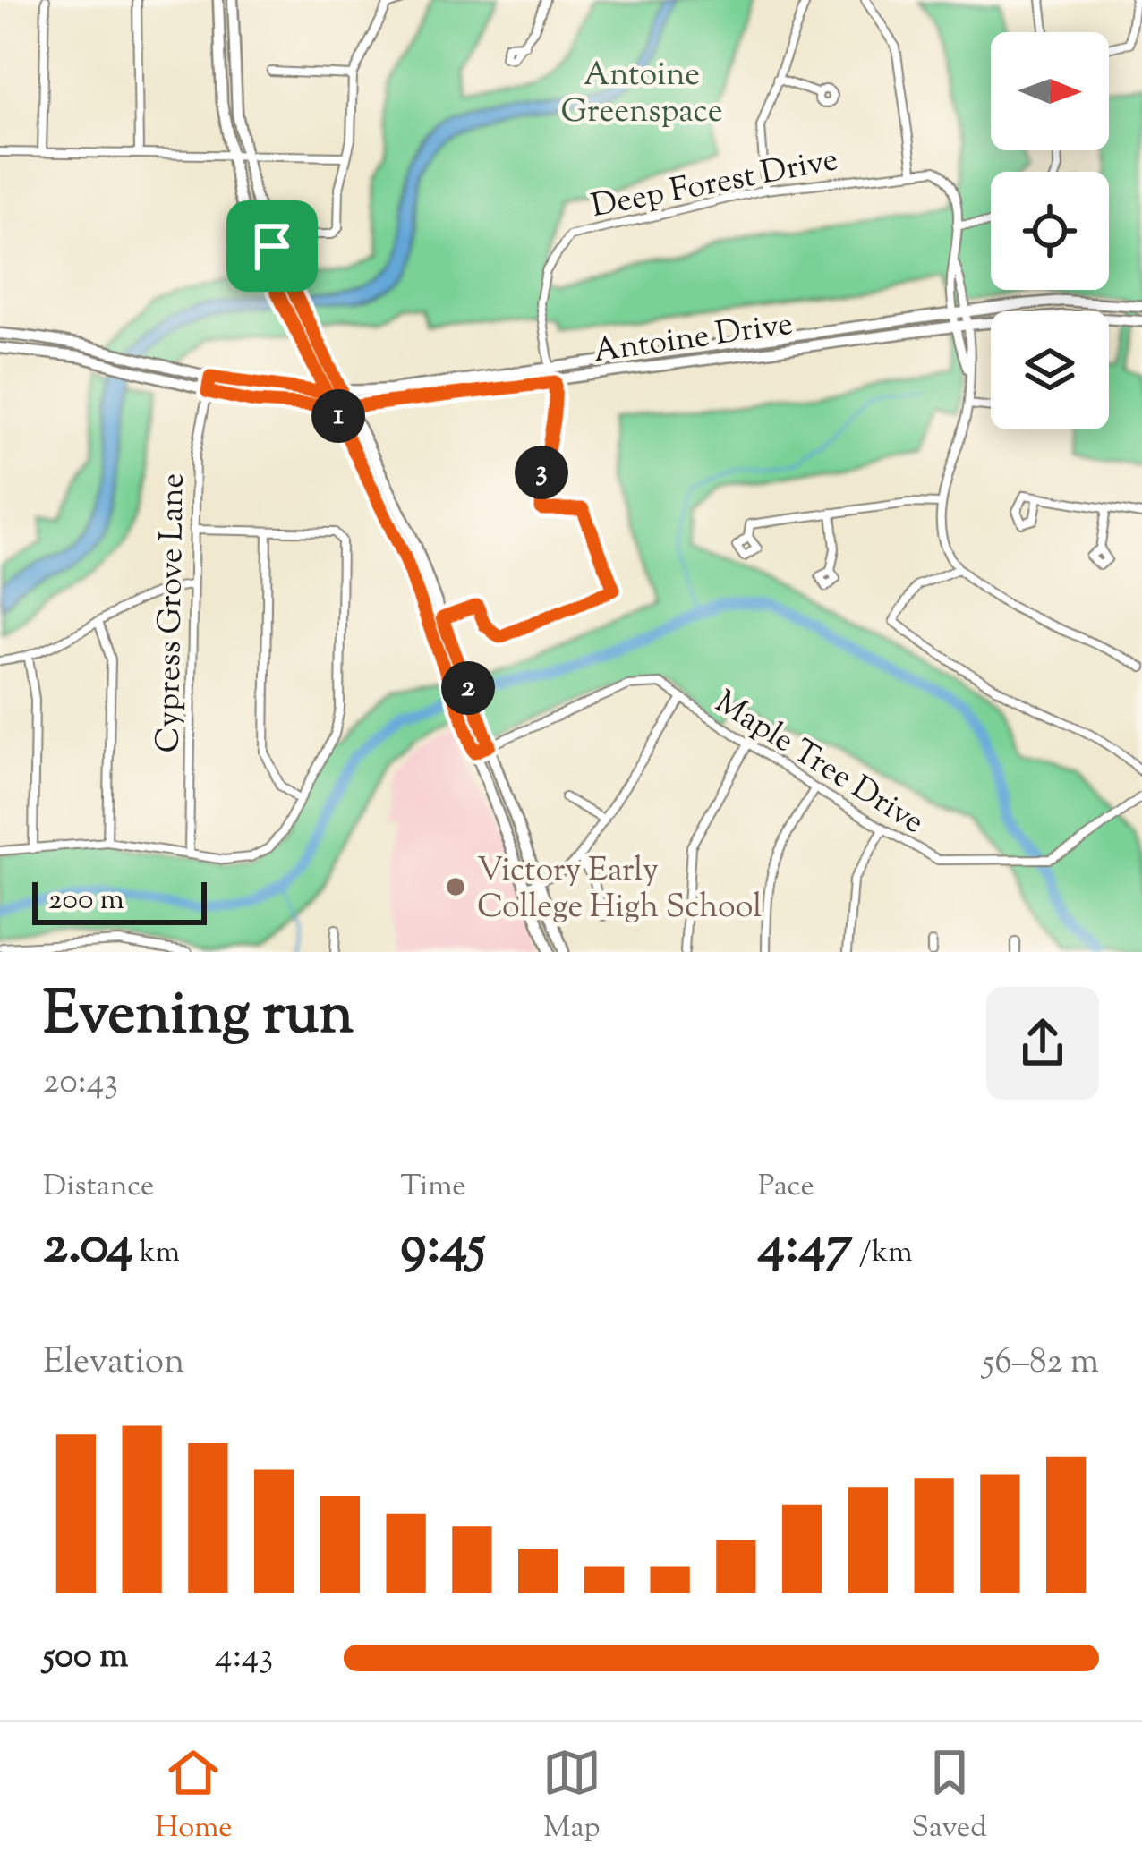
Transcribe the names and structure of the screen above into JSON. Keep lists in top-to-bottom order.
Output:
{
  "streets": {
    "main road": ["Antoine Drive"],
    "street": ["Deep Forest Drive", "Cypress Grove Lane", "Maple Tree Drive"]
  },
  "crossings": [
    ["Deep Forest Drive", "Antoine Drive"],
    ["Antoine Drive", "Cypress Grove Lane"]
  ],
  "parks": ["Antoine Greenspace"],
  "places": ["Victory Early College High School"],
  "scale_bar": "200 m",
  "north": "right",
  "page": {
    "pins": ["1", "3", "2"],
    "scale": "200 m",
    "heading": ["Evening run", "20:43"],
    "stats": [
      ["Distance", "2.04 km"],
      ["Time", "9:45"],
      ["Pace", "4:47 /km"]
    ],
    "chart": ["Elevation", "56–82 m"],
    "list": [
      {
        "name": "500 m",
        "note": "4:43"
      }
    ],
    "tabs": ["Home", "Map", "Saved"]
  }
}
